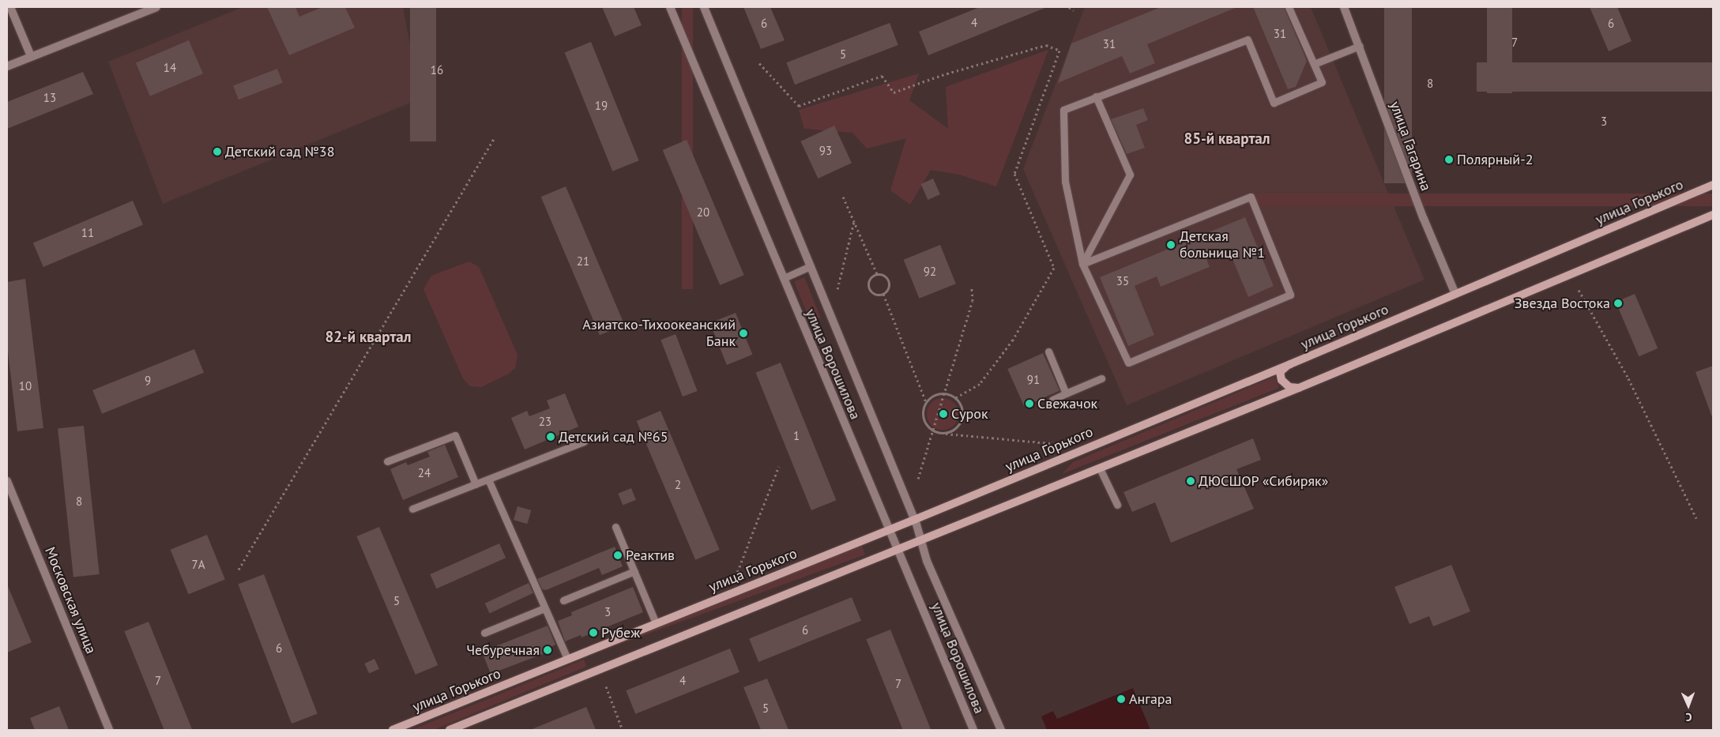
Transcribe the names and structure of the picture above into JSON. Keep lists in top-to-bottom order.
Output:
{
  "streets": {
    "main road": ["улица Горького"],
    "street": ["улица Гагарина", "улица Ворошилова", "Московская улица"]
  },
  "crossings": [
    ["улица Гагарина", "улица Горького"],
    ["улица Горького", "улица Ворошилова"]
  ],
  "districts": ["85-й квартал", "82-й квартал"],
  "places": [
    "Детский сад №38",
    "Полярный-2",
    "Детская больница №1",
    "Звезда Востока",
    "Азиатско-Тихоокеанский Банк",
    "Свежачок",
    "Сурок",
    "Детский сад №65",
    "ДЮСШОР «Сибиряк»",
    "Реактив",
    "Рубеж",
    "Чебуречная",
    "Ангара"
  ],
  "house_numbers": [
    "4",
    "6",
    "6",
    "31",
    "7",
    "31",
    "5",
    "14",
    "16",
    "8",
    "13",
    "19",
    "3",
    "93",
    "20",
    "11",
    "21",
    "92",
    "35",
    "91",
    "9",
    "10",
    "23",
    "1",
    "24",
    "2",
    "8",
    "7А",
    "5",
    "3",
    "6",
    "6",
    "7",
    "4",
    "7",
    "5"
  ],
  "north": "bottom"
}
